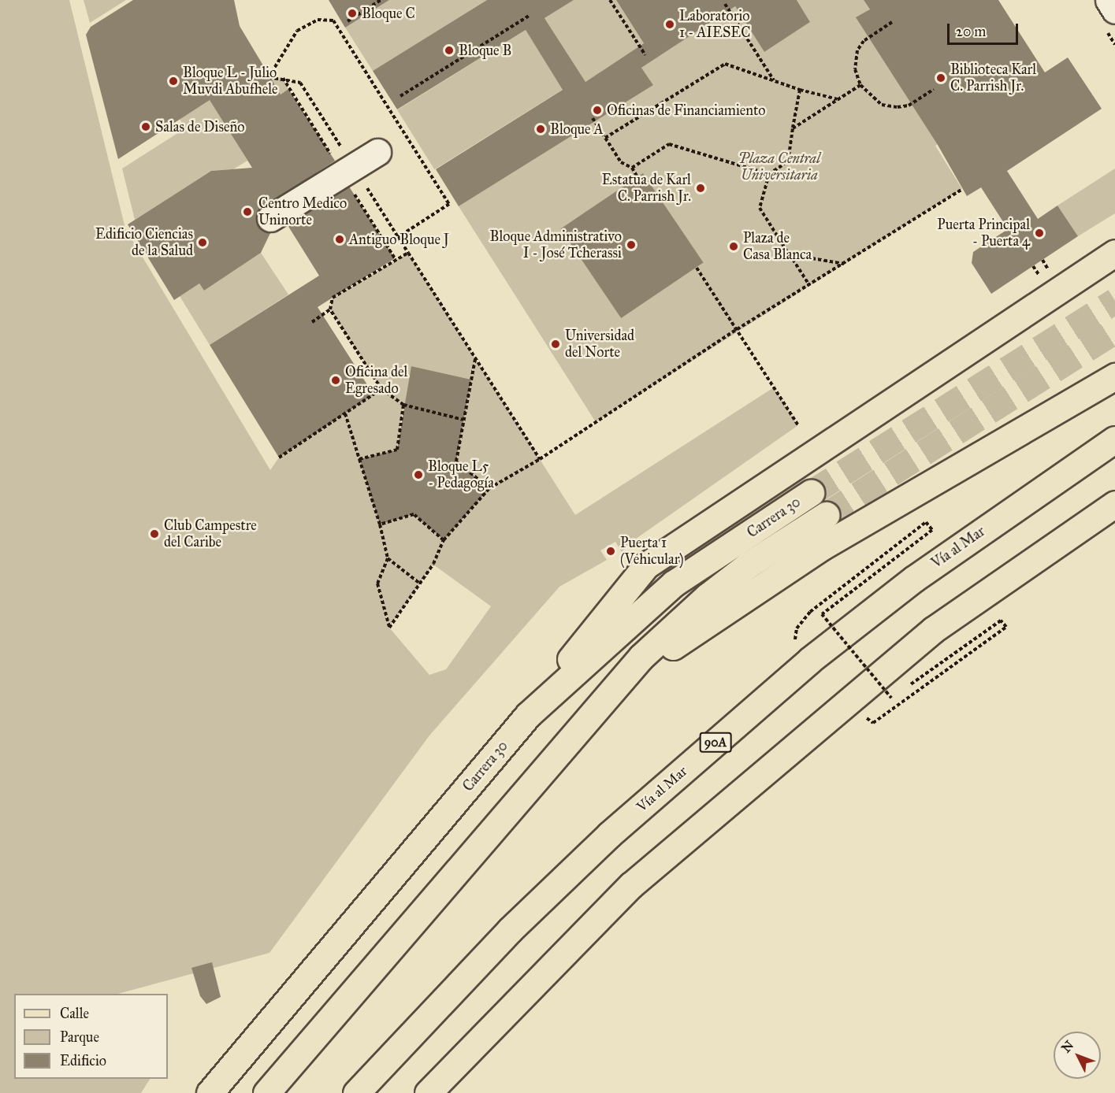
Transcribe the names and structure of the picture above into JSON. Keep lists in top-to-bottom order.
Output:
{
  "streets": {
    "main road": ["Carrera 30", "Vía al Mar", "90A"]
  },
  "parks": ["Plaza Central Universitaria"],
  "places": [
    "Bloque C",
    "Laboratorio 1 - AIESEC",
    "Bloque B",
    "Biblioteca Karl C. Parrish Jr.",
    "Bloque L - Julio Muvdi Abufhele",
    "Oficinas de Financiamiento",
    "Salas de Diseño",
    "Bloque A",
    "Estatua de Karl C. Parrish Jr.",
    "Centro Medico Uninorte",
    "Puerta Principal - Puerta 4",
    "Antiguo Bloque J",
    "Edificio Ciencias de la Salud",
    "Bloque Administrativo I - José Tcherassi",
    "Plaza de Casa Blanca",
    "Universidad del Norte",
    "Oficina del Egresado",
    "Bloque L5 - Pedagogía",
    "Club Campestre del Caribe",
    "Puerta 1 (Vehicular)"
  ],
  "legend": ["Calle", "Parque", "Edificio"],
  "scale_bar": "20 m",
  "north": "top left"
}
